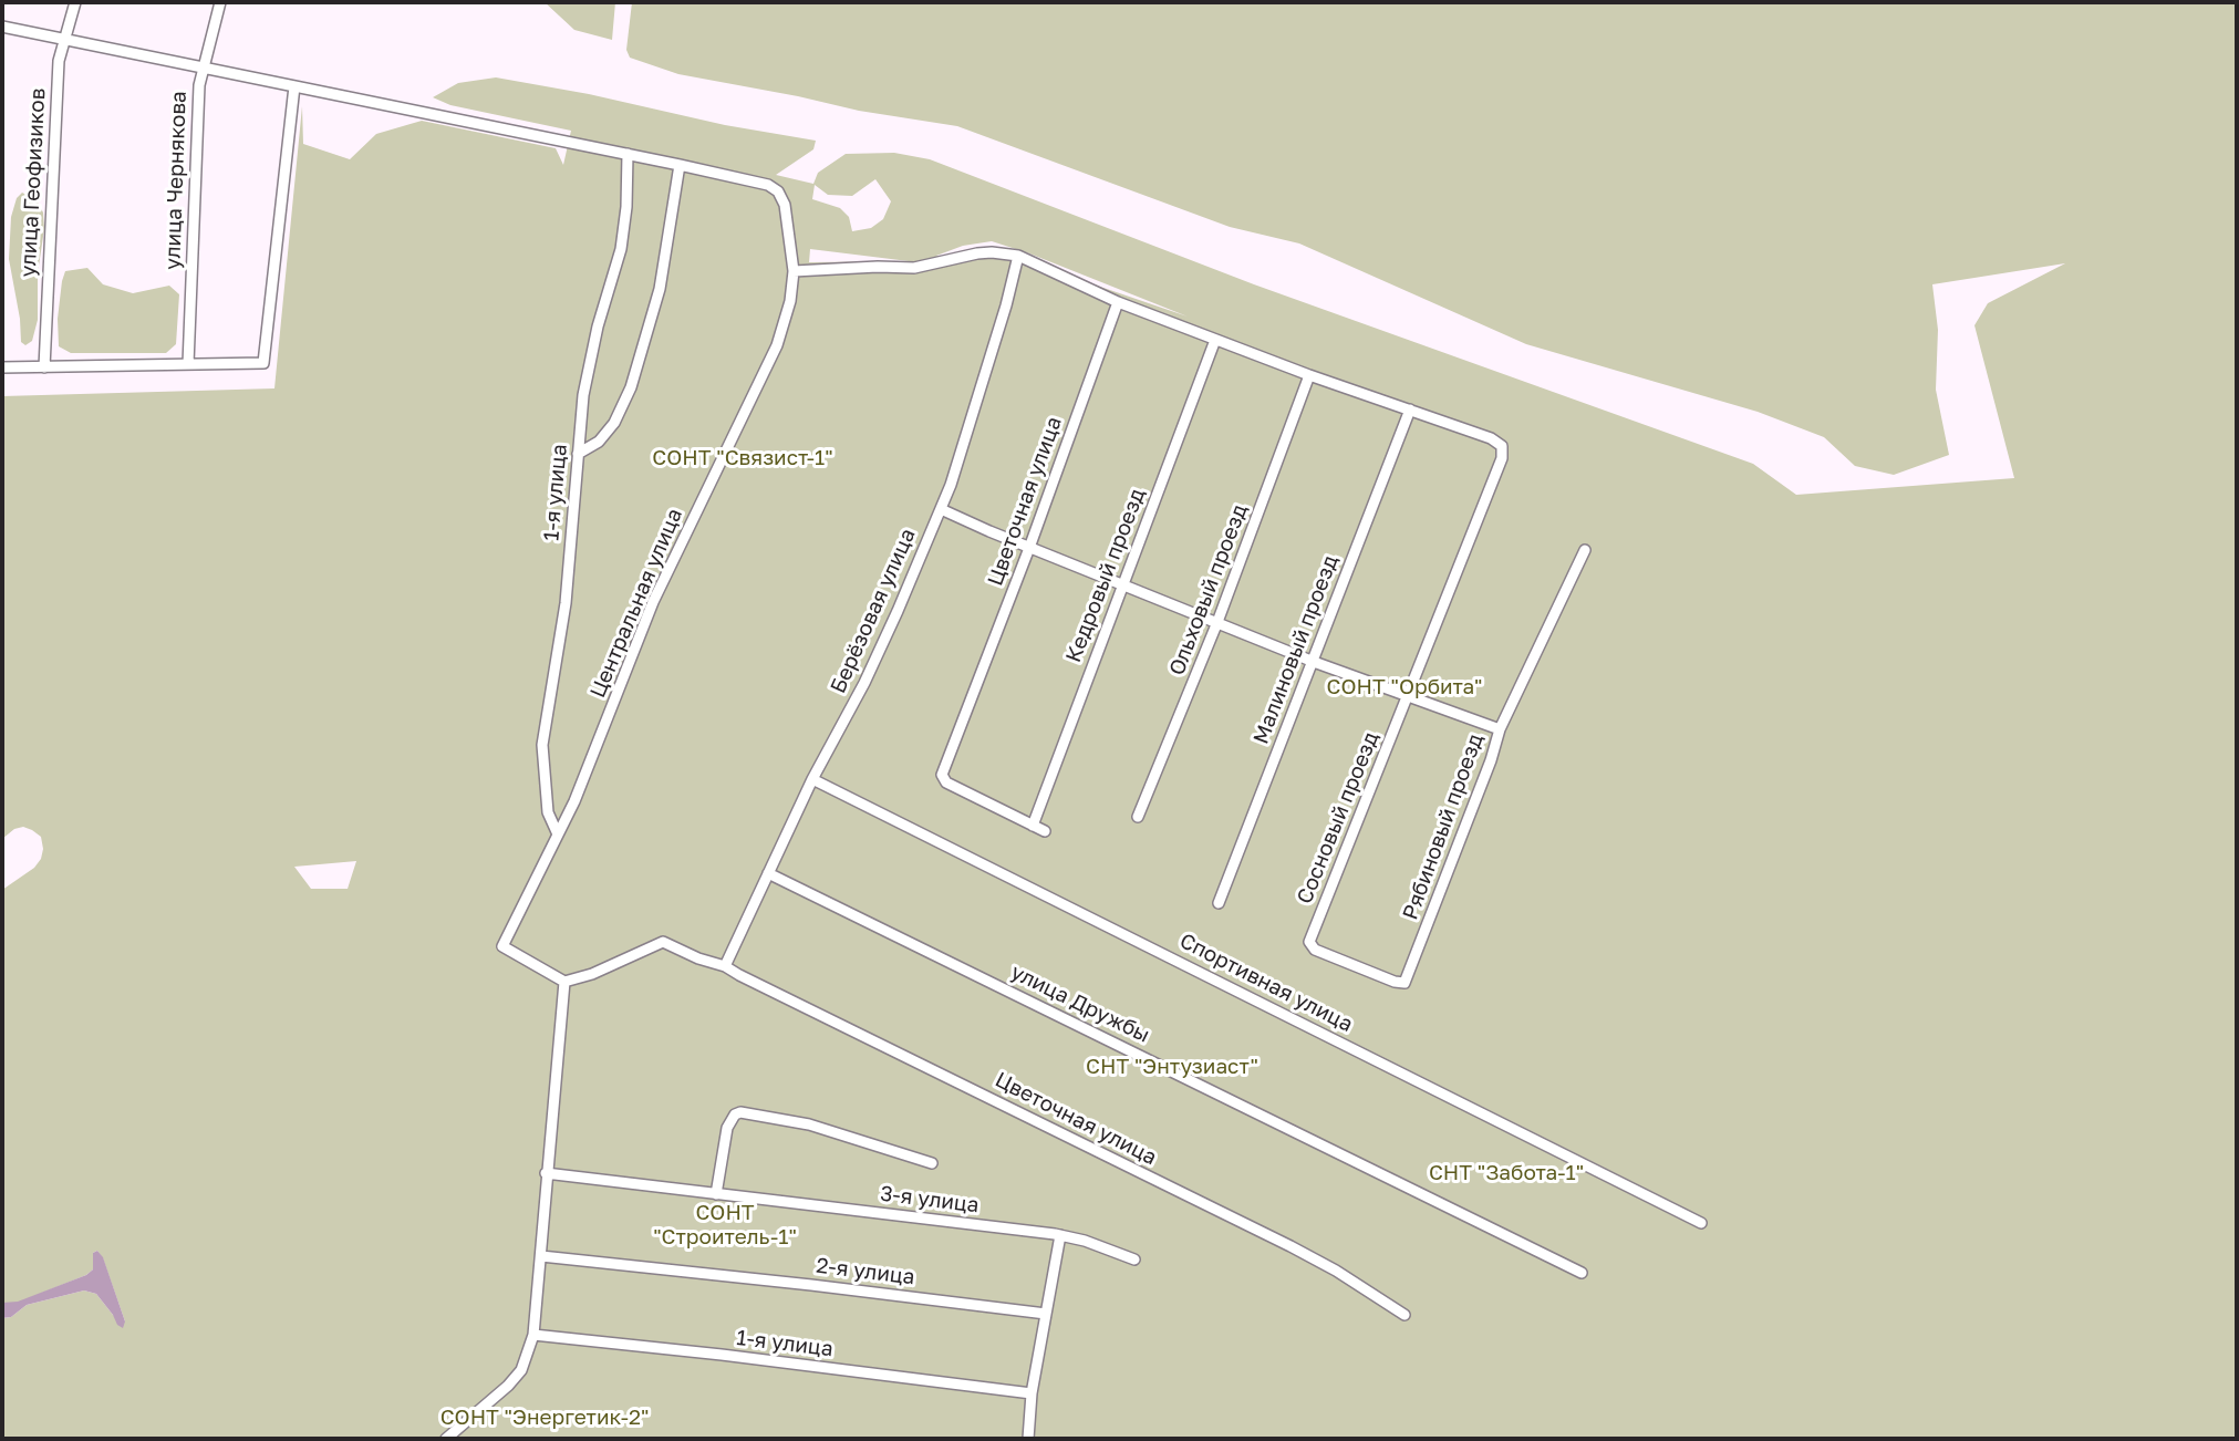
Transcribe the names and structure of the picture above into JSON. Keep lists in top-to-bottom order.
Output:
{
  "streets": {
    "street": [
      "улица Чернякова",
      "улица Геофизиков",
      "1-я улица",
      "Цветочная улица",
      "Кедровый проезд",
      "Ольховый проезд",
      "Центральная улица",
      "Берёзовая улица",
      "Малиновый проезд",
      "Сосновый проезд",
      "Рябиновый проезд",
      "Спортивная улица",
      "улица Дружбы",
      "3-я улица",
      "2-я улица"
    ]
  },
  "crossings": [
    ["1-я улица", "Центральная улица"],
    ["Цветочная улица", "Кедровый проезд"],
    ["Цветочная улица", "Центральная улица"],
    ["Цветочная улица", "Берёзовая улица"],
    ["Берёзовая улица", "Спортивная улица"],
    ["Берёзовая улица", "улица Дружбы"],
    ["Малиновый проезд", "Сосновый проезд"],
    ["Сосновый проезд", "Рябиновый проезд"]
  ],
  "parks": [
    "СОНТ \"Связист-1\"",
    "СОНТ \"Орбита\"",
    "СНТ \"Энтузиаст\"",
    "СНТ \"Забота-1\"",
    "СОНТ \"Строитель-1\"",
    "СОНТ \"Энергетик-2\""
  ]
}
